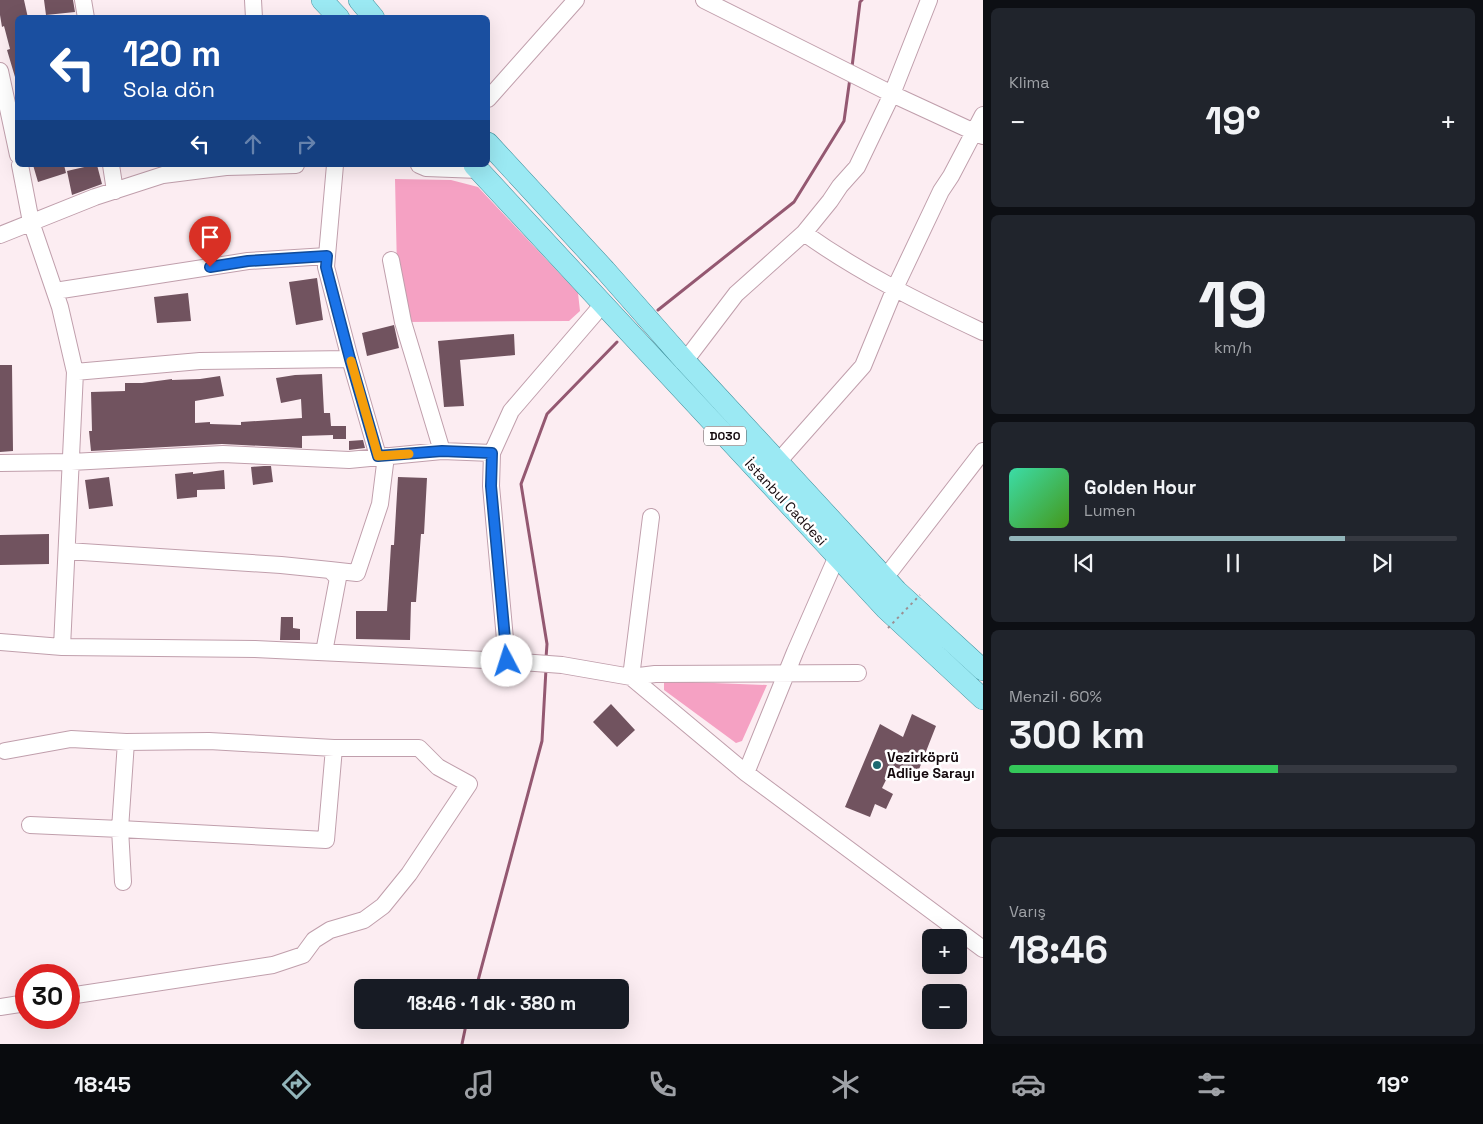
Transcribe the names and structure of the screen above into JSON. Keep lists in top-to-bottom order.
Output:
{
  "streets": {
    "main road": ["D030", "İstanbul Caddesi"]
  },
  "places": ["Vezirköprü Adliye Sarayı"],
  "page": {
    "tile": [
      "Klima",
      ["19", "km/h"],
      ["Menzil · 60%", "300 km"],
      ["Varış", "18:46"]
    ],
    "turn": ["120 m", "Sola dön"],
    "heat": ["−", "19°", "+"],
    "song": ["Golden Hour", "Lumen"],
    "map_buttons": ["+", "−"],
    "limit": "30",
    "trip": "18:46 · 1 dk · 380 m",
    "tabs": ["18:45", "19°"]
  }
}
